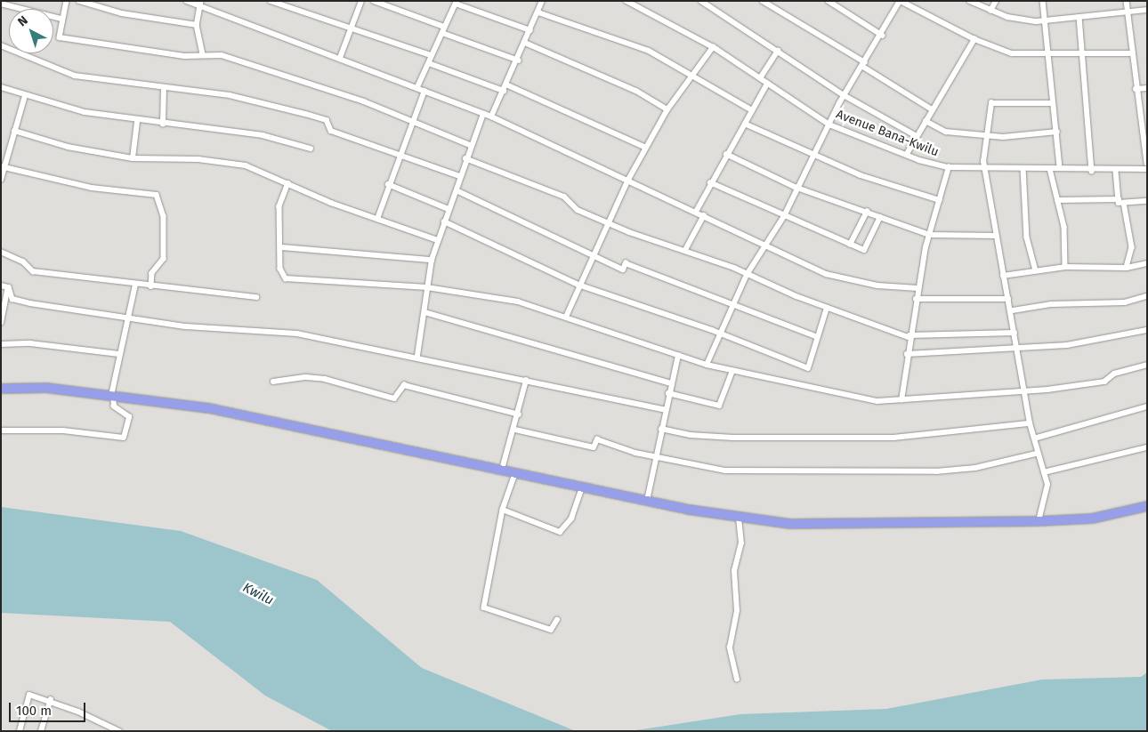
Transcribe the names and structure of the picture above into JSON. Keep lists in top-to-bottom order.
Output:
{
  "streets": {
    "street": ["Avenue Bana-Kwilu"]
  },
  "water": ["Kwilu"],
  "scale_bar": "100 m",
  "north": "top left"
}
